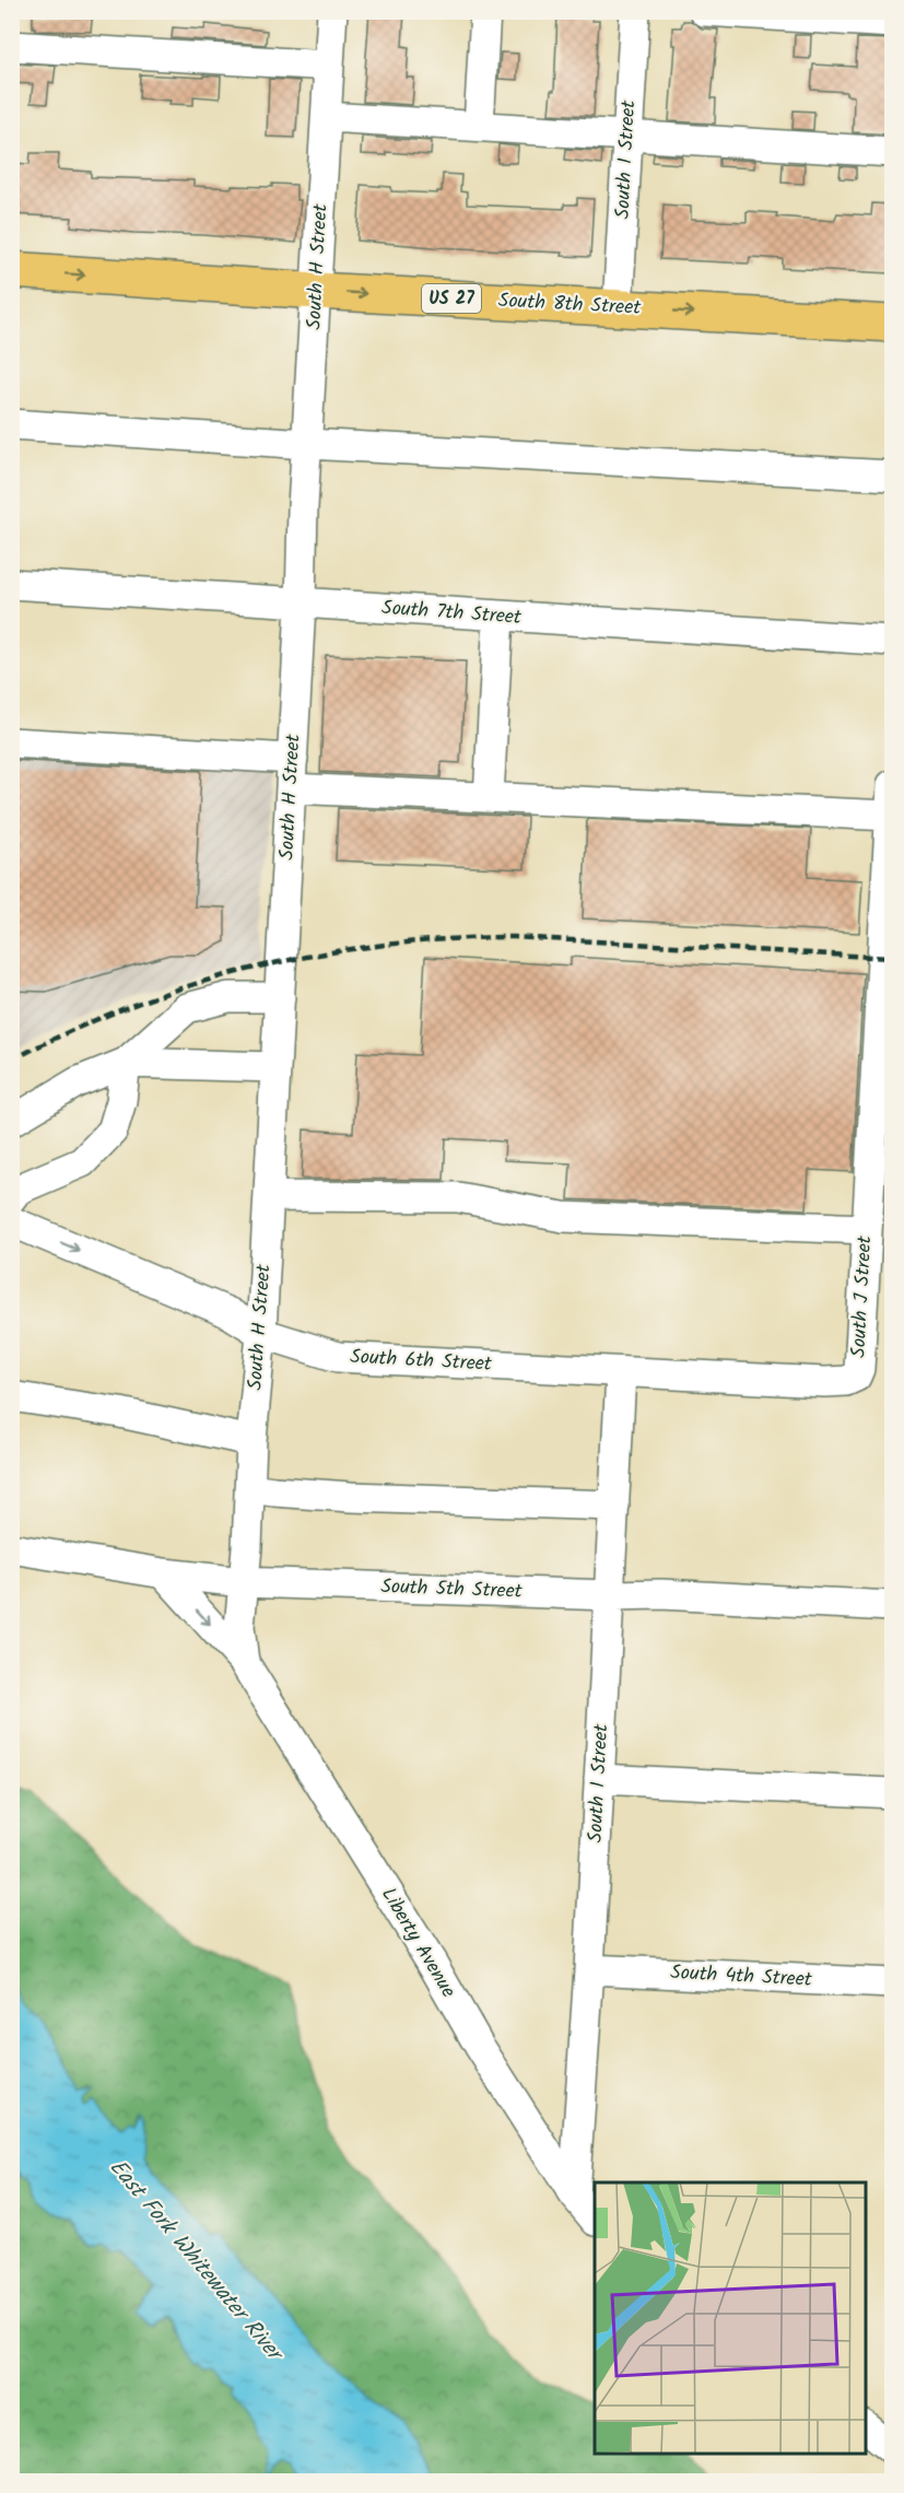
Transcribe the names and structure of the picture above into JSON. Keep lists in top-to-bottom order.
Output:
{
  "streets": {
    "highway": ["US 27", "South 8th Street"],
    "street": [
      "South I Street",
      "South H Street",
      "South 7th Street",
      "South J Street",
      "South 6th Street",
      "South 5th Street",
      "Liberty Avenue",
      "South 4th Street"
    ]
  },
  "crossings": [
    ["South I Street", "South 8th Street"],
    ["South I Street", "South 6th Street"],
    ["South I Street", "South 5th Street"],
    ["South I Street", "Liberty Avenue"],
    ["South I Street", "South 4th Street"],
    ["South H Street", "South 8th Street"],
    ["South H Street", "South 7th Street"],
    ["South H Street", "South 6th Street"],
    ["South H Street", "South 5th Street"],
    ["South H Street", "Liberty Avenue"],
    ["South J Street", "South 6th Street"],
    ["South 5th Street", "Liberty Avenue"]
  ],
  "one_way": ["South 8th Street"],
  "water": ["East Fork Whitewater River"]
}
